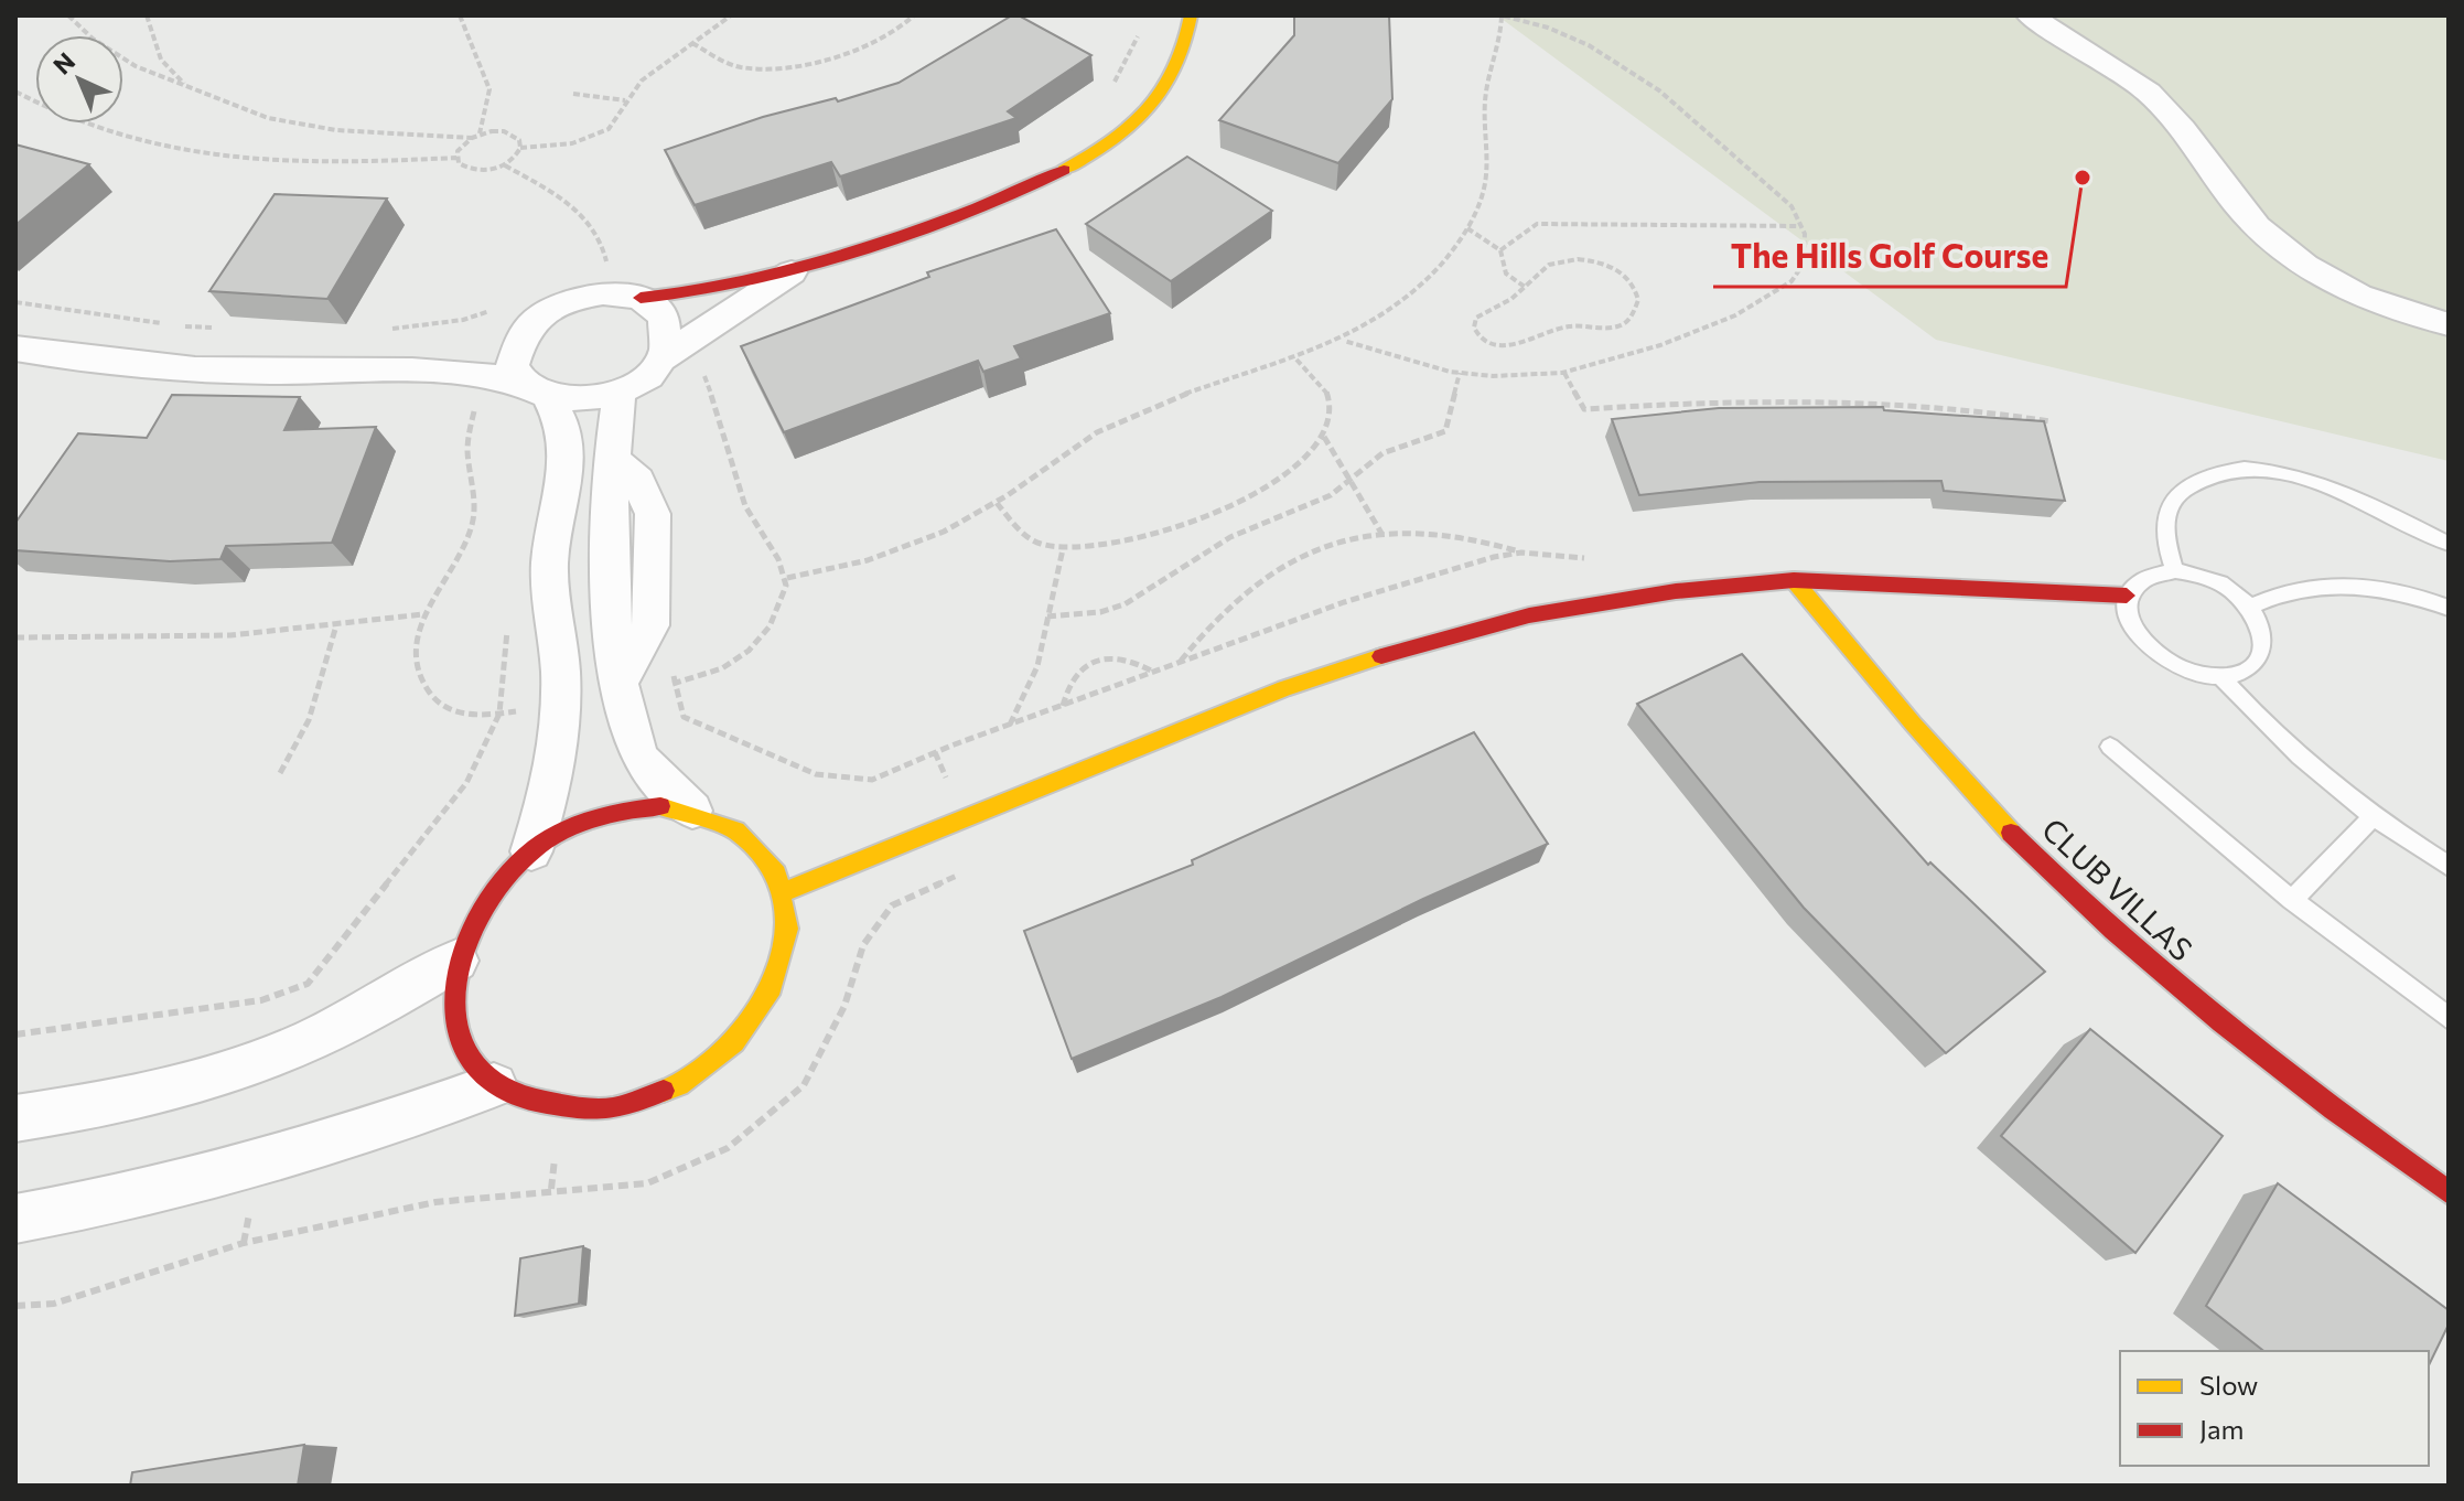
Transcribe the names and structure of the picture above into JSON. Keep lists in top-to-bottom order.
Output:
{
  "streets": {
    "street": ["CLUB VILLAS"]
  },
  "places": ["The Hills Golf Course"],
  "legend": ["Slow", "Jam"],
  "north": "top left"
}
